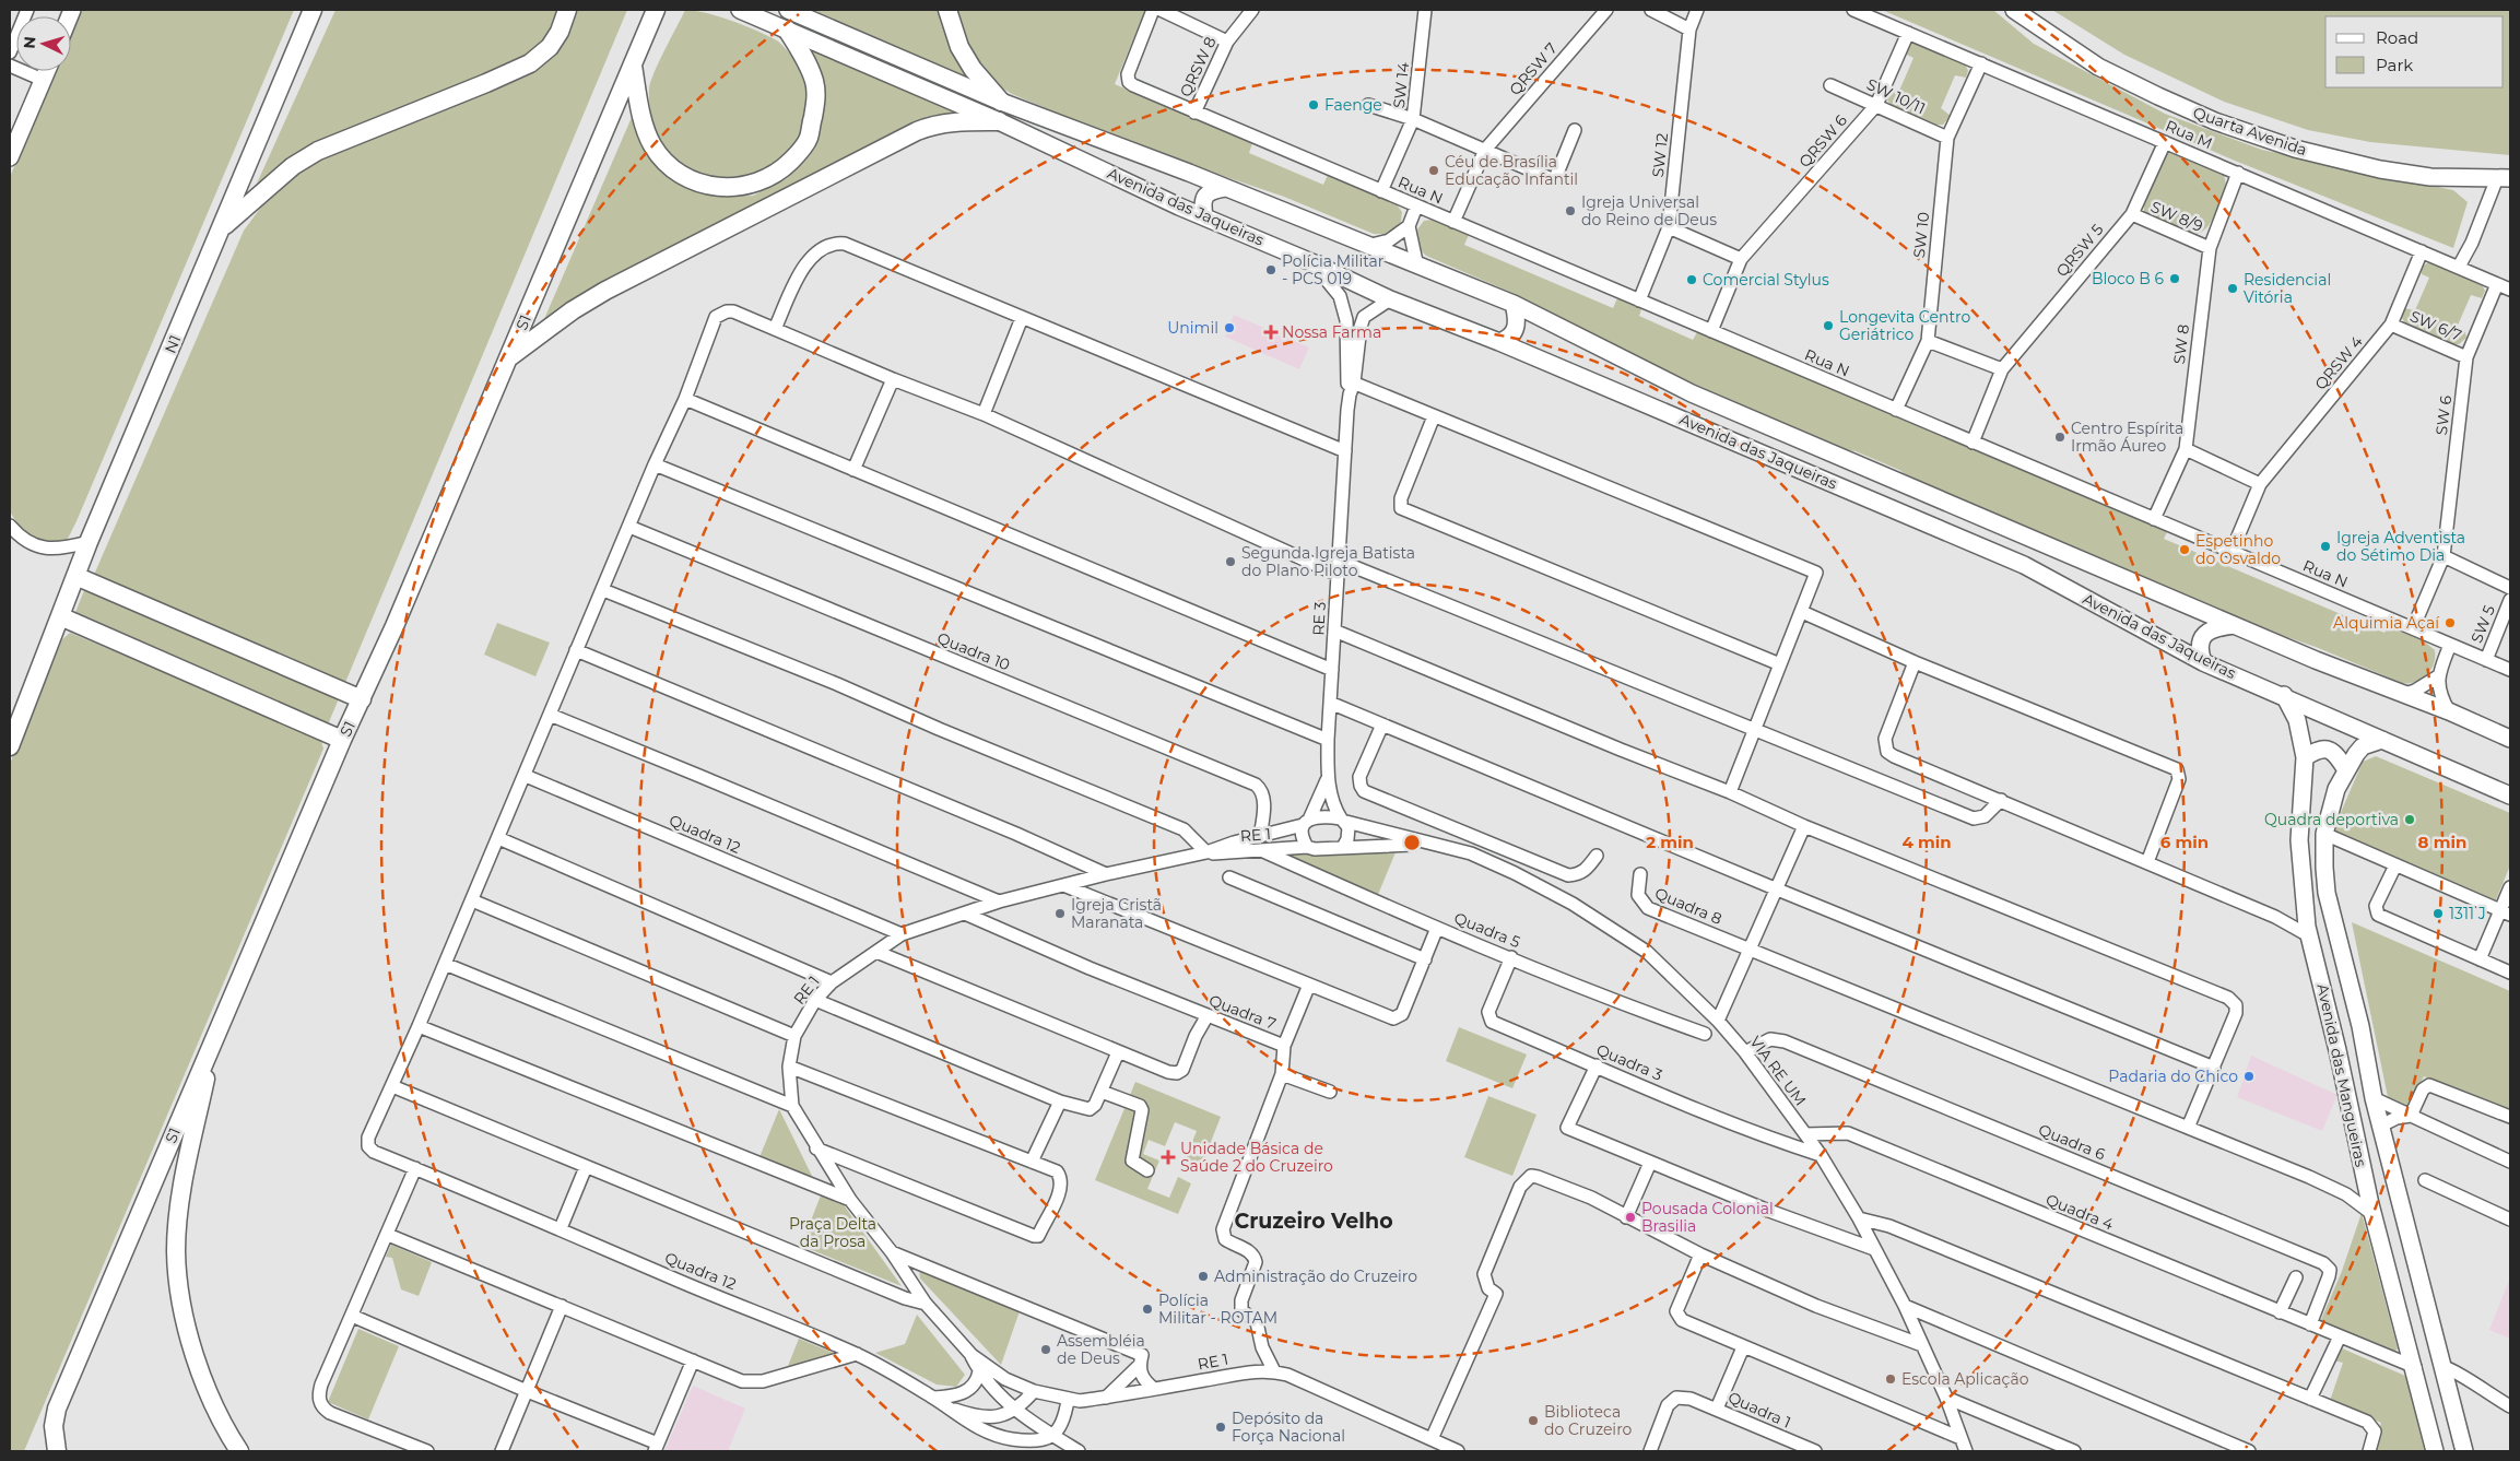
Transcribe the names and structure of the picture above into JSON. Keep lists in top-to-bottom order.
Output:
{
  "streets": {
    "highway": ["S1", "N1"],
    "main road": ["Quarta Avenida", "Avenida das Jaqueiras", "Avenida das Mangueiras"],
    "street": [
      "QRSW 8",
      "QRSW 7",
      "SW 14",
      "SW 10/11",
      "Rua M",
      "QRSW 6",
      "SW 12",
      "Rua N",
      "SW 8/9",
      "SW 10",
      "QRSW 5",
      "SW 6/7",
      "SW 8",
      "QRSW 4",
      "SW 6",
      "RE 3",
      "SW 5",
      "Quadra 10",
      "Quadra 12",
      "RE 1",
      "Quadra 8",
      "Quadra 5",
      "Quadra 7",
      "Quadra 3",
      "VIA RE UM",
      "Quadra 6",
      "Quadra 4",
      "Quadra 1"
    ]
  },
  "crossings": [
    ["QRSW 8", "Rua N"],
    ["QRSW 7", "Rua N"],
    ["SW 14", "Rua N"],
    ["SW 10/11", "QRSW 6"],
    ["SW 10/11", "SW 10"],
    ["Rua M", "QRSW 6"],
    ["Rua M", "SW 10"],
    ["Rua M", "QRSW 5"],
    ["Rua M", "SW 8"],
    ["Rua M", "QRSW 4"],
    ["Rua M", "SW 6"],
    ["QRSW 6", "Rua N"],
    ["SW 12", "Rua N"],
    ["Rua N", "SW 10"],
    ["Rua N", "QRSW 5"],
    ["Rua N", "SW 8"],
    ["Rua N", "QRSW 4"],
    ["Rua N", "SW 6"],
    ["Rua N", "SW 5"],
    ["Avenida das Jaqueiras", "RE 3"],
    ["Avenida das Jaqueiras", "Avenida das Mangueiras"],
    ["SW 8/9", "QRSW 5"],
    ["SW 8/9", "SW 8"],
    ["SW 6/7", "QRSW 4"],
    ["SW 6/7", "SW 6"],
    ["RE 3", "RE 1"],
    ["RE 3", "VIA RE UM"],
    ["Quadra 10", "RE 1"],
    ["Quadra 12", "RE 1"],
    ["RE 1", "Quadra 5"],
    ["RE 1", "Quadra 7"],
    ["RE 1", "VIA RE UM"],
    ["Quadra 5", "Quadra 3"],
    ["Quadra 3", "VIA RE UM"],
    ["VIA RE UM", "Quadra 6"],
    ["VIA RE UM", "Quadra 4"],
    ["Avenida das Mangueiras", "Quadra 4"],
    ["Quadra 6", "Quadra 4"]
  ],
  "districts": ["Cruzeiro Velho"],
  "parks": ["Praça Delta da Prosa"],
  "places": {
    "other": [
      "Faenge",
      "Céu de Brasília Educação Infantil",
      "Igreja Universal do Reino de Deus",
      "Polícia Militar - PCS 019",
      "Bloco B 6",
      "Comercial Stylus",
      "Residencial Vitória",
      "Longevita Centro Geriátrico",
      "Unimil",
      "Centro Espírita Irmão Áureo",
      "Igreja Adventista do Sétimo Dia",
      "Espetinho do Osvaldo",
      "Segunda Igreja Batista do Plano Piloto",
      "Alquimia Açaí",
      "Quadra deportiva",
      "Igreja Cristã Maranata",
      "1311 J",
      "Padaria do Chico",
      "Pousada Colonial Brasilia",
      "Administração do Cruzeiro",
      "Polícia Militar - ROTAM",
      "Assembléia de Deus",
      "Escola Aplicação",
      "Biblioteca do Cruzeiro",
      "Depósito da Força Nacional"
    ],
    "health": ["Nossa Farma", "Unidade Básica de Saúde 2 do Cruzeiro"]
  },
  "legend": ["Road", "Park"],
  "north": "left",
  "rings": [
    "2 min",
    "4 min",
    "6 min",
    "8 min"
  ]
}
